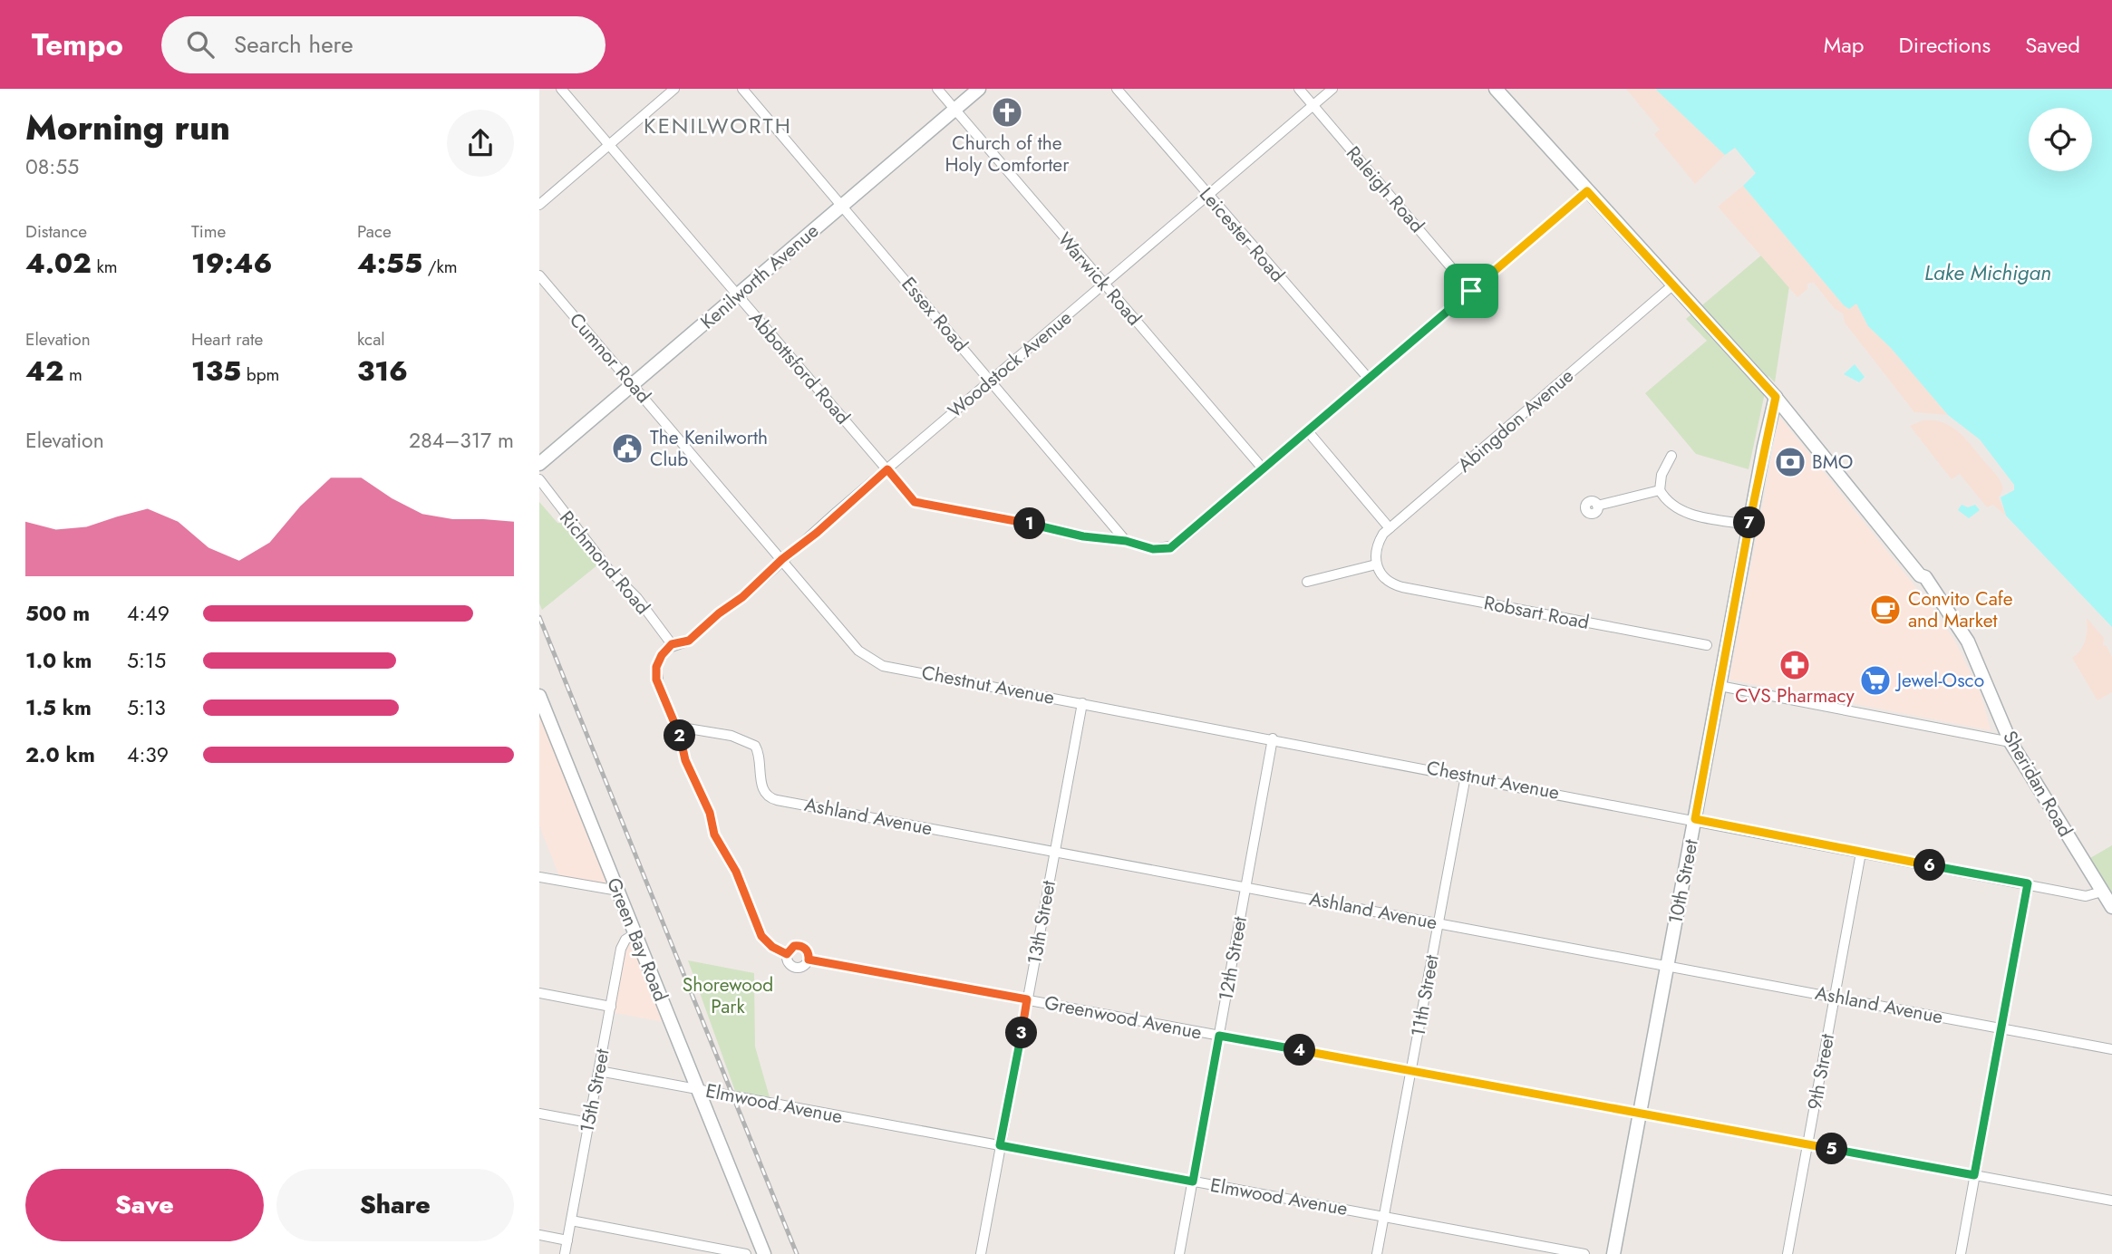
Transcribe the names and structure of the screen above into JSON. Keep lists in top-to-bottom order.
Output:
{
  "streets": {
    "street": [
      "Raleigh Road",
      "Leicester Road",
      "Kenilworth Avenue",
      "Warwick Road",
      "Essex Road",
      "Cumnor Road",
      "Woodstock Avenue",
      "Abbottsford Road",
      "Abingdon Avenue",
      "Richmond Road",
      "Robsart Road",
      "Chestnut Avenue",
      "Sheridan Road",
      "Ashland Avenue",
      "10th Street",
      "13th Street",
      "Green Bay Road",
      "12th Street",
      "11th Street",
      "Greenwood Avenue",
      "9th Street",
      "15th Street",
      "Elmwood Avenue"
    ]
  },
  "crossings": [
    ["Raleigh Road", "Woodstock Avenue"],
    ["Leicester Road", "Woodstock Avenue"],
    ["Kenilworth Avenue", "Warwick Road"],
    ["Kenilworth Avenue", "Essex Road"],
    ["Kenilworth Avenue", "Cumnor Road"],
    ["Kenilworth Avenue", "Abbottsford Road"],
    ["Warwick Road", "Woodstock Avenue"],
    ["Essex Road", "Woodstock Avenue"],
    ["Essex Road", "Abbottsford Road"],
    ["Cumnor Road", "Woodstock Avenue"],
    ["Cumnor Road", "Chestnut Avenue"],
    ["Woodstock Avenue", "Abbottsford Road"],
    ["Woodstock Avenue", "Richmond Road"],
    ["Abingdon Avenue", "Robsart Road"],
    ["Abingdon Avenue", "Sheridan Road"],
    ["Chestnut Avenue", "Sheridan Road"],
    ["Chestnut Avenue", "10th Street"],
    ["Chestnut Avenue", "13th Street"],
    ["Chestnut Avenue", "12th Street"],
    ["Chestnut Avenue", "11th Street"],
    ["Chestnut Avenue", "9th Street"],
    ["Sheridan Road", "10th Street"],
    ["Ashland Avenue", "10th Street"],
    ["Ashland Avenue", "13th Street"],
    ["Ashland Avenue", "12th Street"],
    ["Ashland Avenue", "11th Street"],
    ["Ashland Avenue", "9th Street"],
    ["10th Street", "Greenwood Avenue"],
    ["13th Street", "Greenwood Avenue"],
    ["13th Street", "Elmwood Avenue"],
    ["Green Bay Road", "15th Street"],
    ["Green Bay Road", "Elmwood Avenue"],
    ["12th Street", "Greenwood Avenue"],
    ["12th Street", "Elmwood Avenue"],
    ["11th Street", "Greenwood Avenue"],
    ["11th Street", "Elmwood Avenue"],
    ["Greenwood Avenue", "9th Street"],
    ["15th Street", "Elmwood Avenue"]
  ],
  "districts": ["KENILWORTH"],
  "water": ["Lake Michigan"],
  "parks": ["Shorewood Park"],
  "places": {
    "church": ["Church of the Holy Comforter"],
    "public building": ["The Kenilworth Club"],
    "bank": ["BMO"],
    "cafe": ["Convito Cafe and Market"],
    "pharmacy": ["CVS Pharmacy"],
    "supermarket": ["Jewel-Osco"]
  },
  "page": {
    "header": "Tempo",
    "search": "Search here",
    "nav": ["Map", "Directions", "Saved"],
    "heading": ["Morning run", "08:55"],
    "stats": [
      ["Distance", "4.02 km"],
      ["Time", "19:46"],
      ["Pace", "4:55 /km"],
      ["Elevation", "42 m"],
      ["Heart rate", "135 bpm"],
      ["kcal", "316"]
    ],
    "chart": ["Elevation", "284–317 m"],
    "pins": [
      "7",
      "1",
      "2",
      "6",
      "3",
      "4",
      "5"
    ],
    "list": [
      {
        "name": "500 m",
        "note": "4:49"
      },
      {
        "name": "1.0 km",
        "note": "5:15"
      },
      {
        "name": "1.5 km",
        "note": "5:13"
      },
      {
        "name": "2.0 km",
        "note": "4:39"
      }
    ],
    "buttons": ["Save", "Share"]
  }
}
